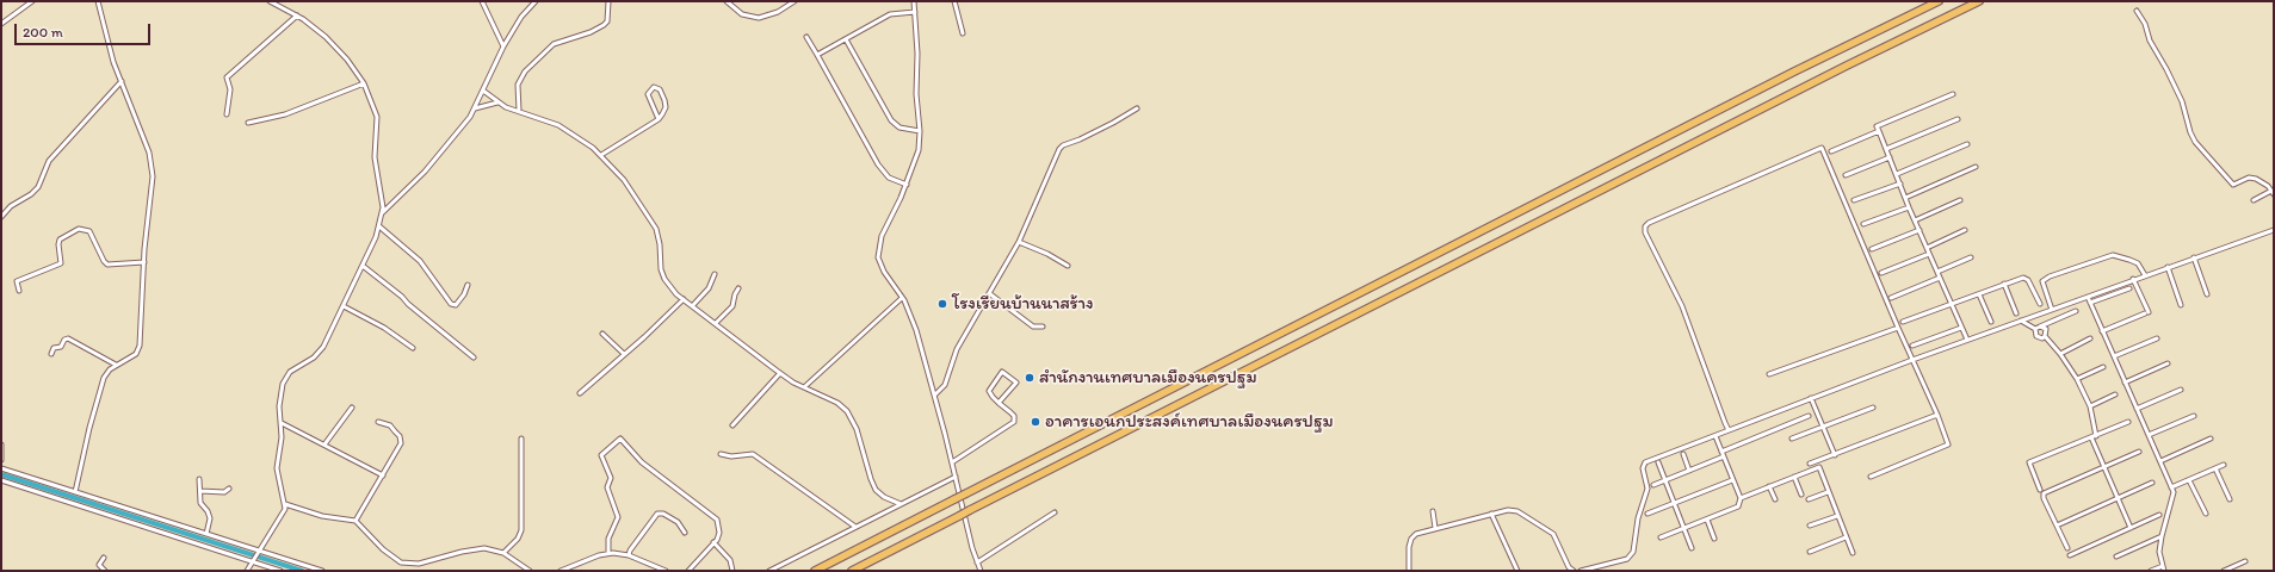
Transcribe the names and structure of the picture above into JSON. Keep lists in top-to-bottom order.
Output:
{
  "places": ["โรงเรียนบ้านนาสร้าง", "สำนักงานเทศบาลเมืองนครปฐม", "อาคารเอนกประสงค์เทศบาลเมืองนครปฐม"],
  "scale_bar": "200 m"
}
